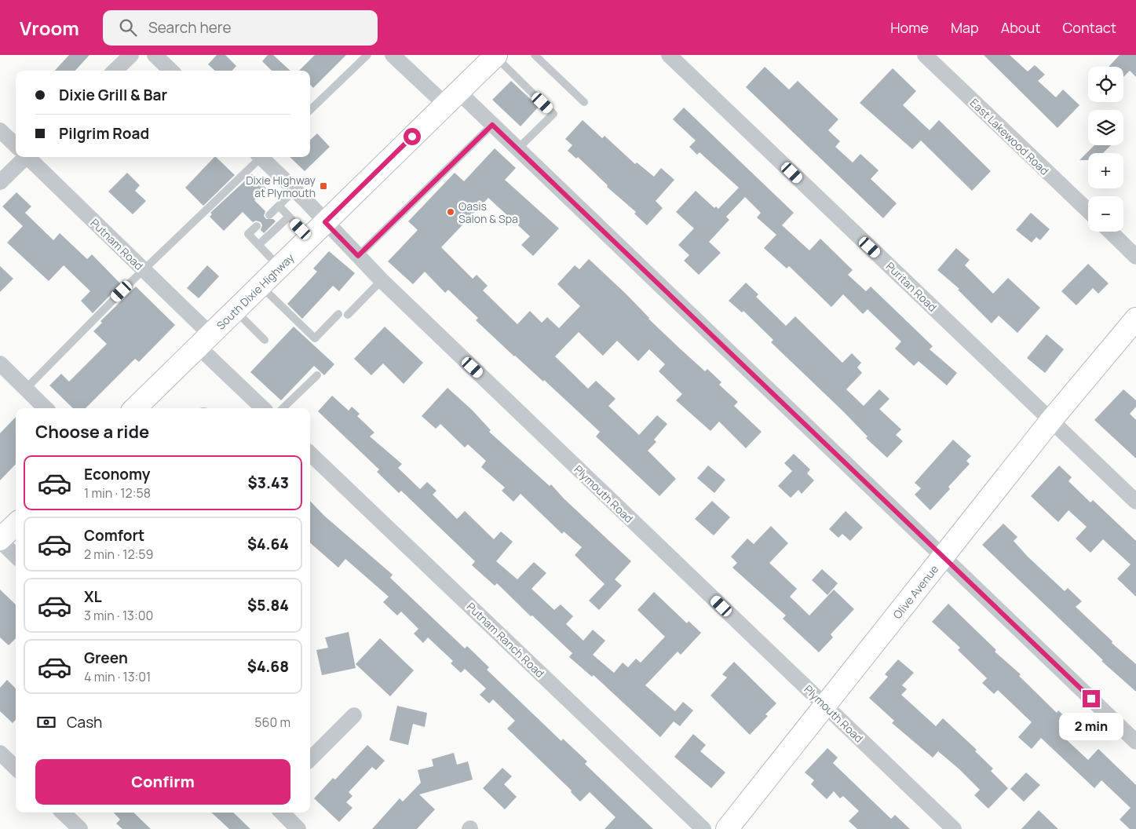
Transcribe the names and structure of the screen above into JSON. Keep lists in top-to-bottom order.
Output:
{
  "streets": {
    "street": [
      "East Lakewood Road",
      "Putnam Road",
      "Puritan Road",
      "South Dixie Highway",
      "Plymouth Road",
      "Olive Avenue",
      "Putnam Ranch Road"
    ]
  },
  "crossings": [
    ["Putnam Road", "South Dixie Highway"],
    ["Puritan Road", "Olive Avenue"],
    ["South Dixie Highway", "Plymouth Road"],
    ["Plymouth Road", "Olive Avenue"]
  ],
  "places": {
    "transit": ["Dixie Highway at Plymouth"],
    "other": ["Oasis Salon & Spa"]
  },
  "page": {
    "header": "Vroom",
    "search": "Search here",
    "nav": [
      "Home",
      "Map",
      "About",
      "Contact"
    ],
    "map_buttons": ["+", "−"],
    "banner": ["Dixie Grill & Bar", "Pilgrim Road"],
    "heading": "Choose a ride",
    "list": [
      {
        "name": "Economy",
        "note": "1 min · 12:58",
        "value": "$3.43"
      },
      {
        "name": "Comfort",
        "note": "2 min · 12:59",
        "value": "$4.64"
      },
      {
        "name": "XL",
        "note": "3 min · 13:00",
        "value": "$5.84"
      },
      {
        "name": "Green",
        "note": "4 min · 13:01",
        "value": "$4.68"
      }
    ],
    "pay": ["Cash", "560 m"],
    "bubble": "2 min",
    "buttons": "Confirm"
  }
}
